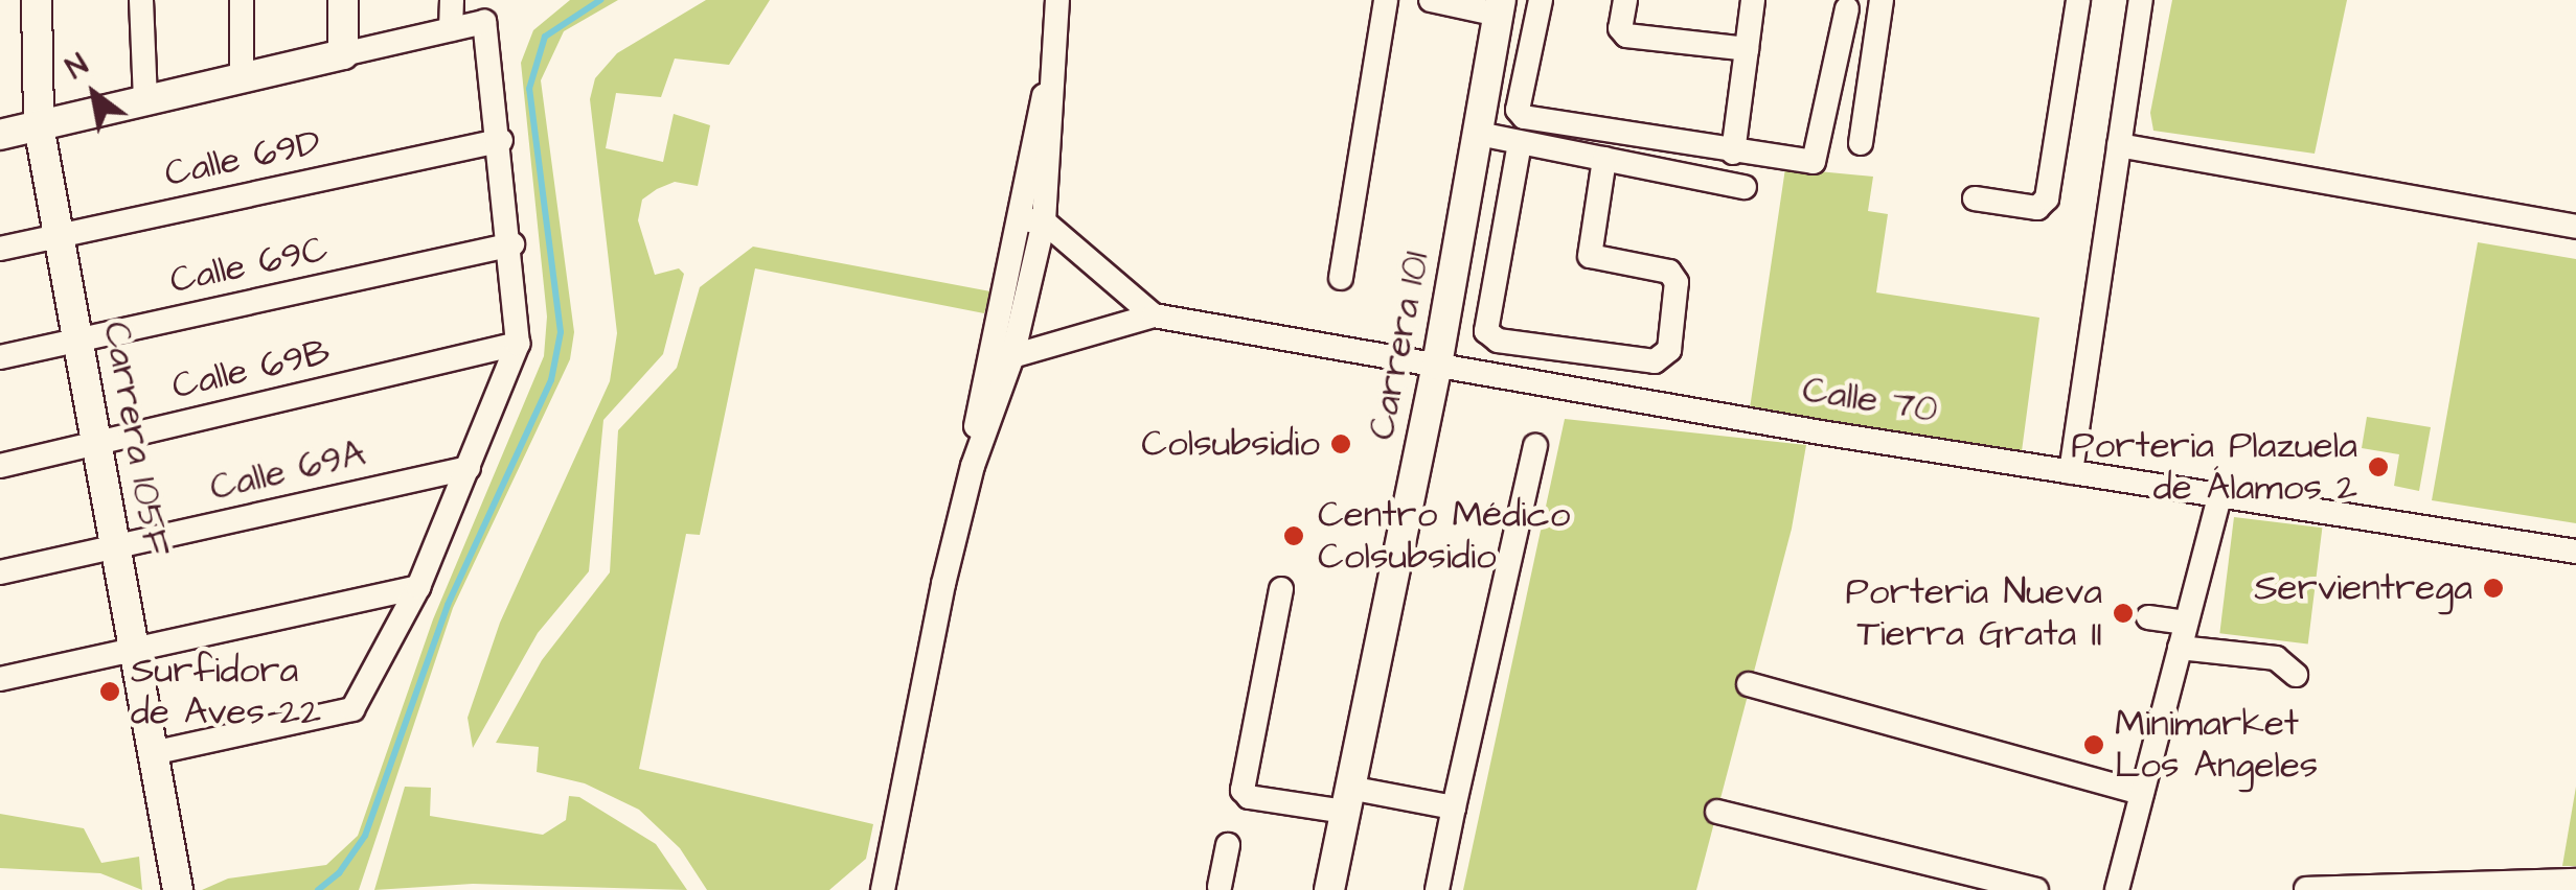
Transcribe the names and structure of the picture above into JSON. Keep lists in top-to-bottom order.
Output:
{
  "streets": {
    "street": [
      "Calle 69D",
      "Calle 69C",
      "Carrera 101",
      "Calle 69B",
      "Calle 70",
      "Carrera 105F",
      "Calle 69A"
    ]
  },
  "crossings": [
    ["Calle 69D", "Carrera 105F"],
    ["Calle 69C", "Carrera 105F"],
    ["Carrera 101", "Calle 70"],
    ["Calle 69B", "Carrera 105F"],
    ["Carrera 105F", "Calle 69A"]
  ],
  "places": [
    "Colsubsidio",
    "Porteria Plazuela de Álamos 2",
    "Centro Médico Colsubsidio",
    "Servientrega",
    "Porteria Nueva Tierra Grata II",
    "Surfidora de Aves 22",
    "Minimarket Los Angeles"
  ],
  "north": "top left"
}
